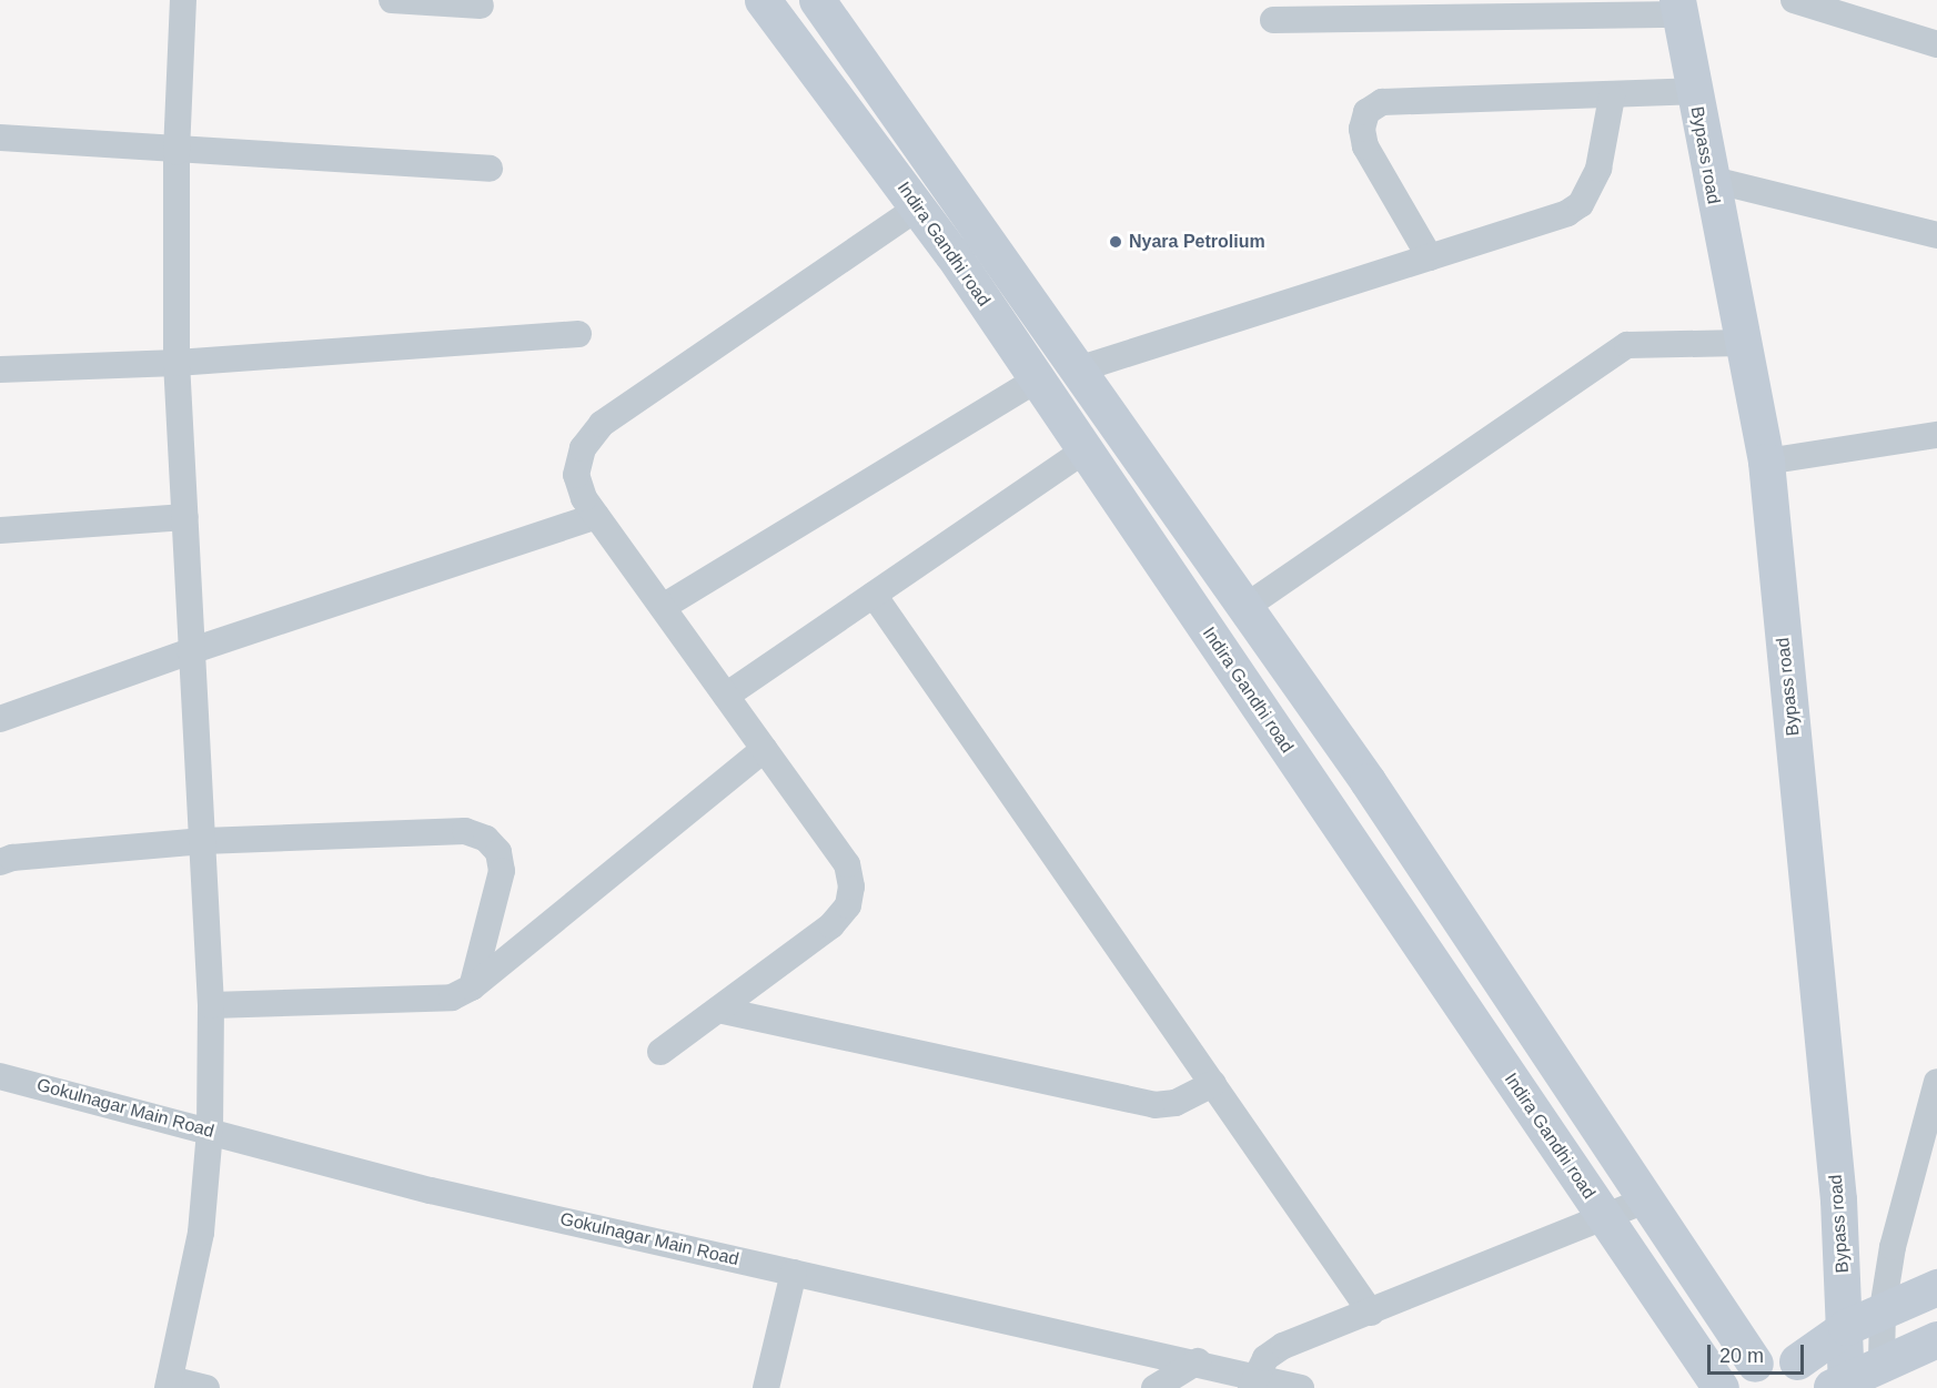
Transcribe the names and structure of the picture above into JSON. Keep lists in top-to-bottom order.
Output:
{
  "streets": {
    "main road": ["Bypass road", "Indira Gandhi road"],
    "street": ["Gokulnagar Main Road"]
  },
  "places": ["Nyara Petrolium"],
  "scale_bar": "20 m"
}
